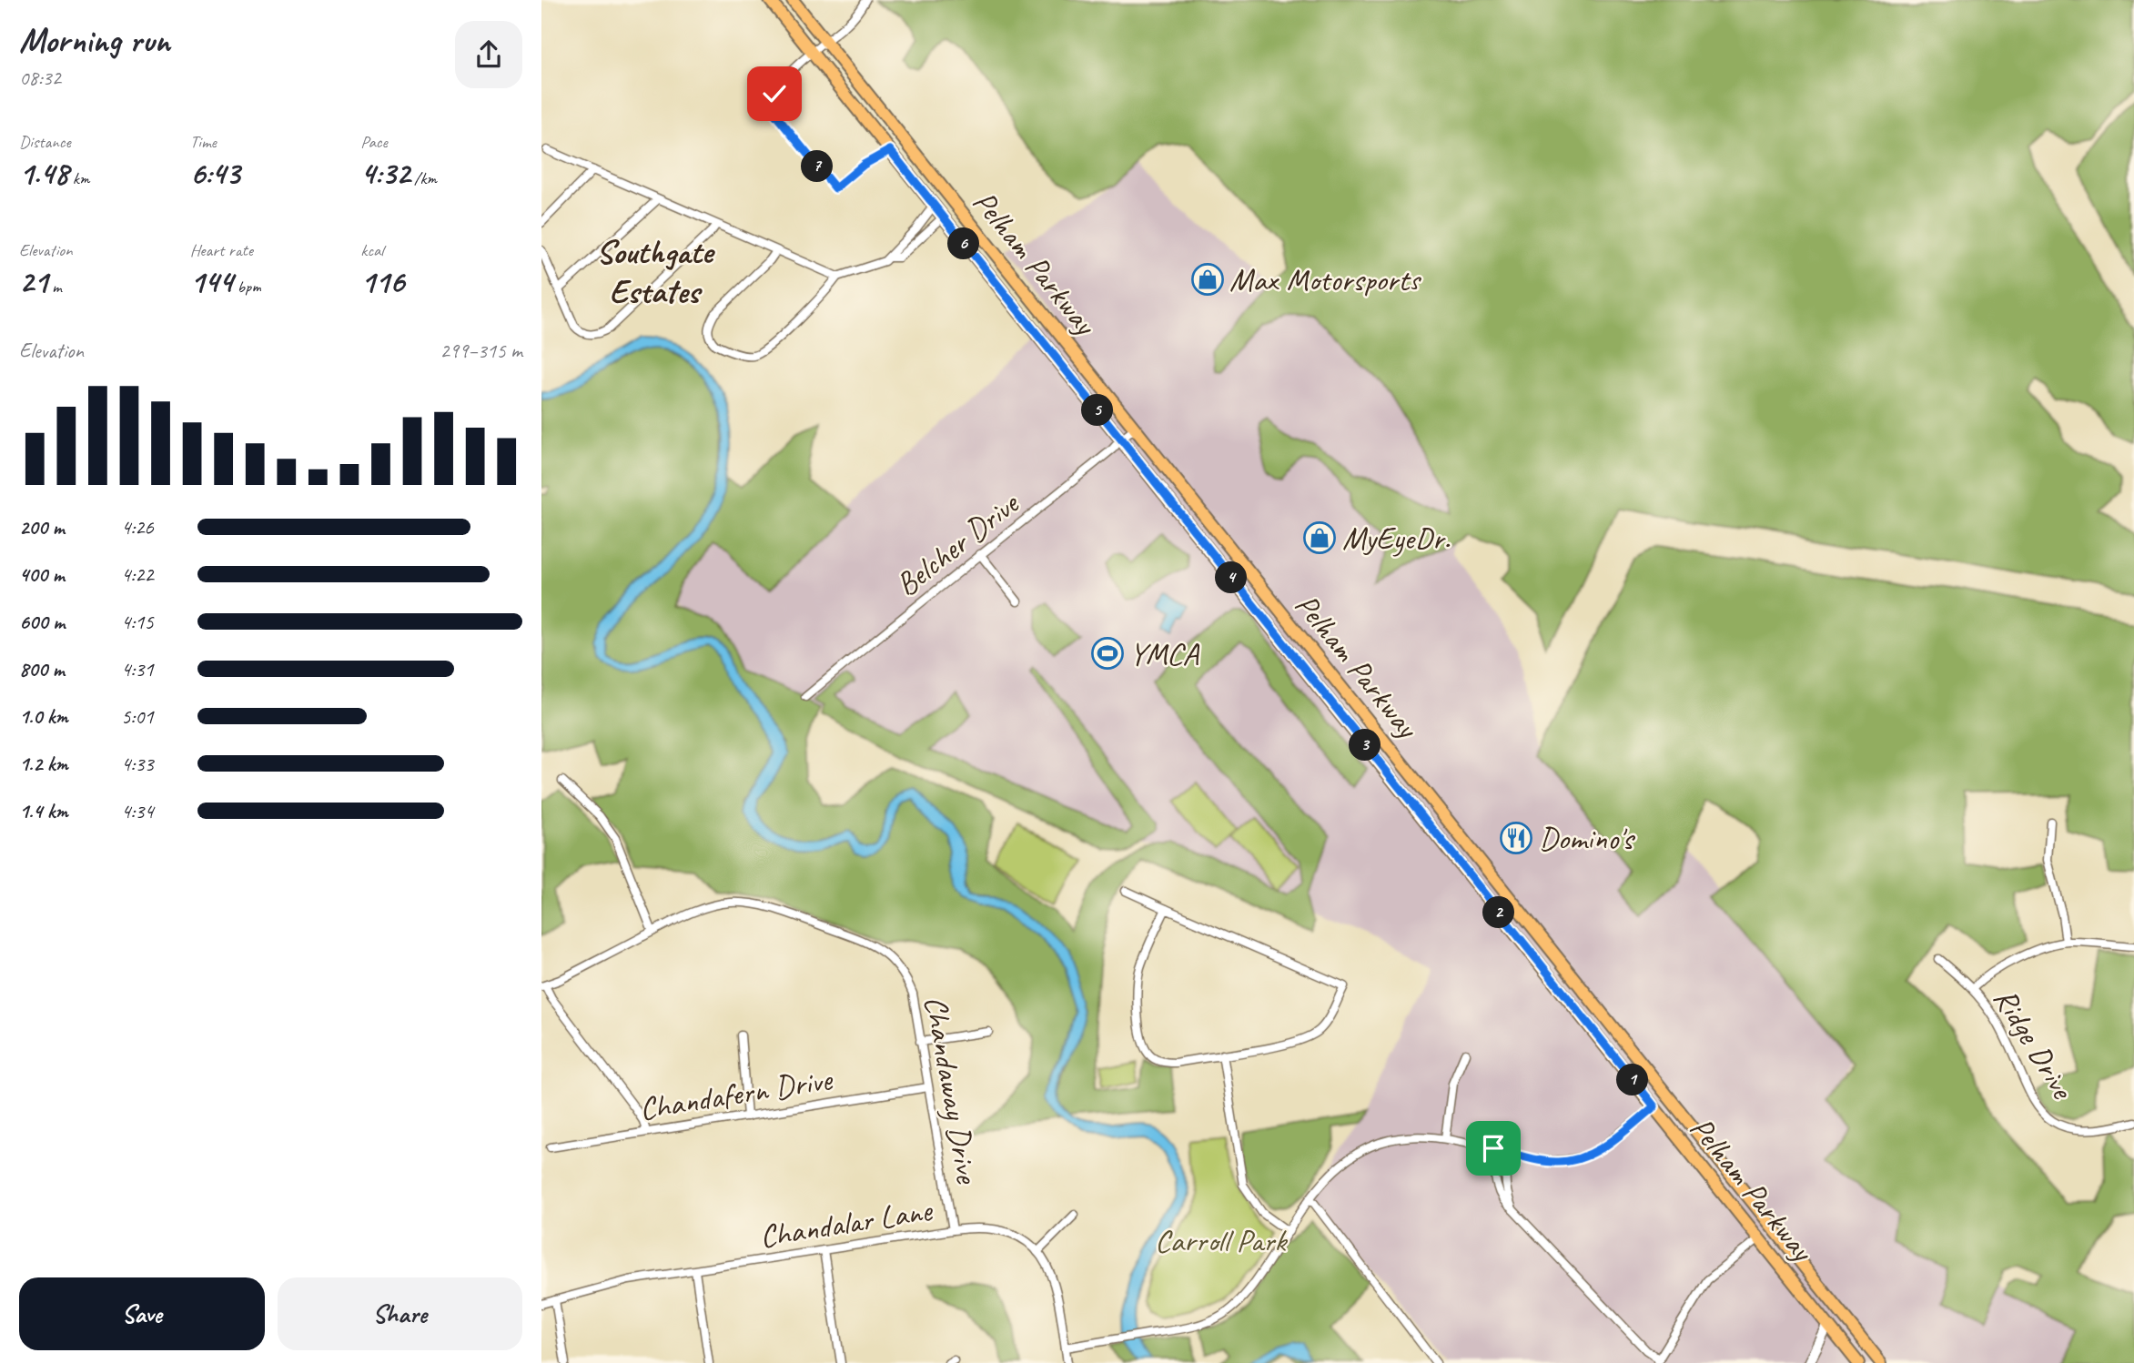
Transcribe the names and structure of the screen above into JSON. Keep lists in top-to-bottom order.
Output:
{
  "streets": {
    "main road": ["Pelham Parkway"],
    "street": [
      "Belcher Drive",
      "Ridge Drive",
      "Chandaway Drive",
      "Chandafern Drive",
      "Chandalar Lane"
    ]
  },
  "crossings": [
    ["Pelham Parkway", "Belcher Drive"],
    ["Chandaway Drive", "Chandafern Drive"],
    ["Chandaway Drive", "Chandalar Lane"]
  ],
  "districts": ["Southgate Estates"],
  "parks": ["Carroll Park"],
  "places": {
    "shop": ["Max Motorsports", "MyEyeDr."],
    "sports": ["YMCA"],
    "restaurant": ["Domino's"]
  },
  "page": {
    "heading": ["Morning run", "08:32"],
    "stats": [
      ["Distance", "1.48 km"],
      ["Time", "6:43"],
      ["Pace", "4:32 /km"],
      ["Elevation", "21 m"],
      ["Heart rate", "144 bpm"],
      ["kcal", "116"]
    ],
    "pins": [
      "7",
      "6",
      "5",
      "4",
      "3",
      "2",
      "1"
    ],
    "chart": ["Elevation", "299–315 m"],
    "list": [
      {
        "name": "200 m",
        "note": "4:26"
      },
      {
        "name": "400 m",
        "note": "4:22"
      },
      {
        "name": "600 m",
        "note": "4:15"
      },
      {
        "name": "800 m",
        "note": "4:31"
      },
      {
        "name": "1.0 km",
        "note": "5:01"
      },
      {
        "name": "1.2 km",
        "note": "4:33"
      },
      {
        "name": "1.4 km",
        "note": "4:34"
      }
    ],
    "buttons": ["Save", "Share"]
  }
}
